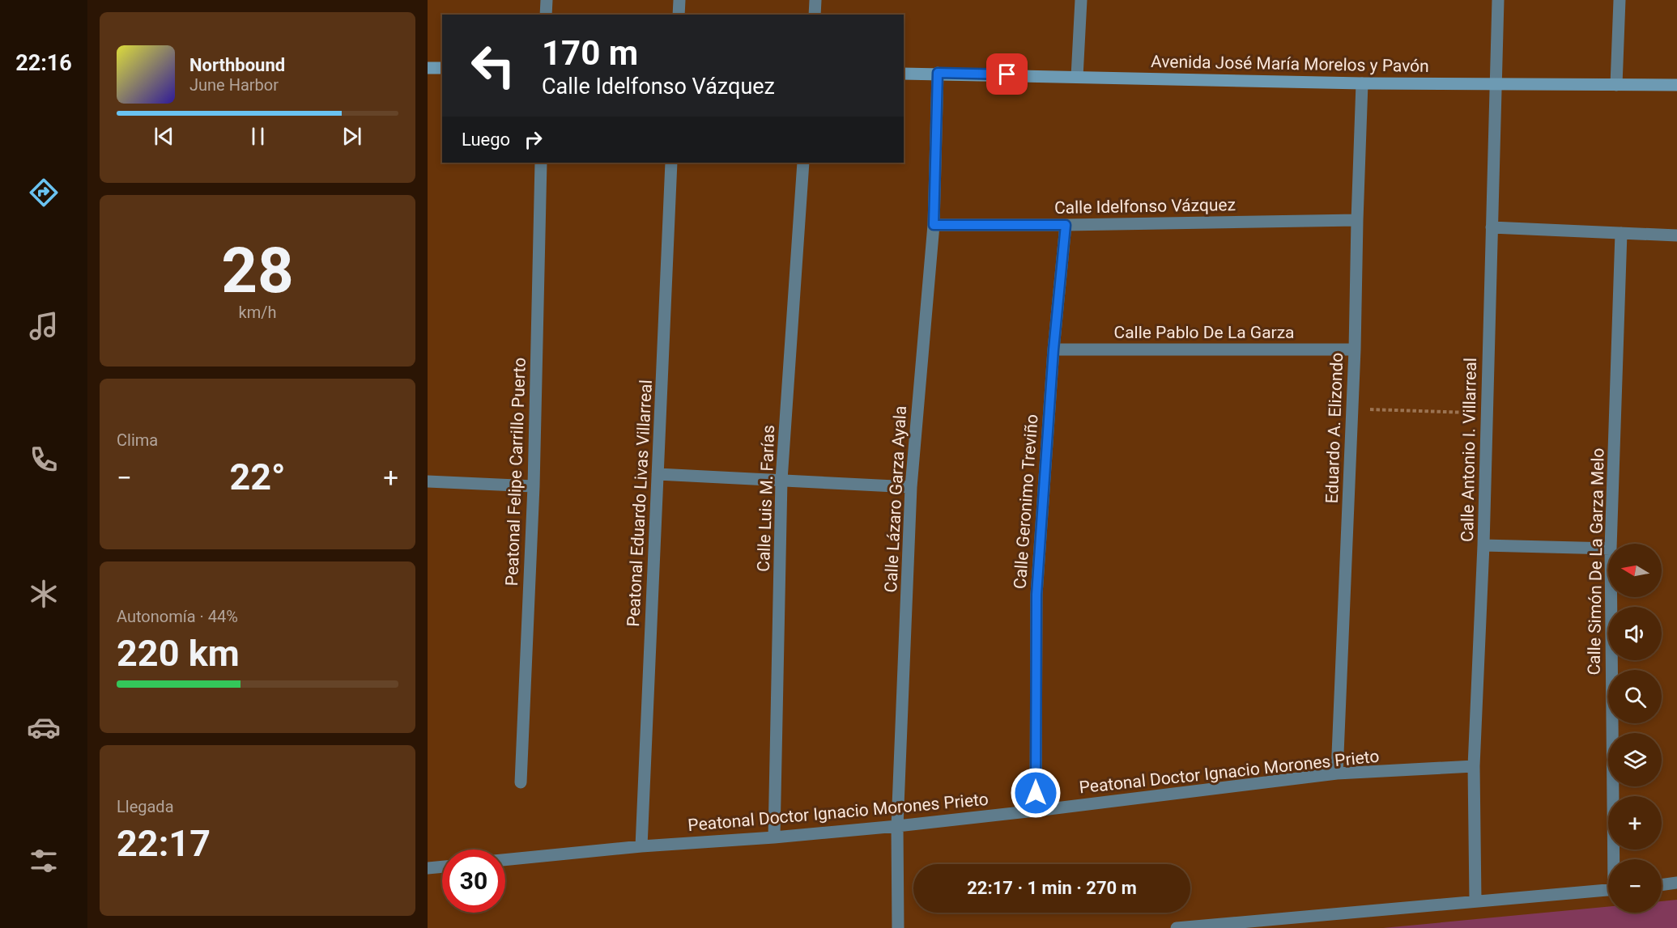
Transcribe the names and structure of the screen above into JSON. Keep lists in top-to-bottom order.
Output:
{
  "streets": {
    "street": [
      "Avenida José María Morelos y Pavón",
      "Calle Idelfonso Vázquez",
      "Calle Pablo De La Garza",
      "Eduardo A. Elizondo",
      "Calle Antonio I. Villarreal",
      "Peatonal Felipe Carrillo Puerto",
      "Calle Luis M. Farías",
      "Calle Lázaro Garza Ayala",
      "Calle Geronimo Treviño",
      "Peatonal Eduardo Livas Villarreal",
      "Calle Simón De La Garza Melo",
      "Peatonal Doctor Ignacio Morones Prieto"
    ]
  },
  "crossings": [
    ["Avenida José María Morelos y Pavón", "Eduardo A. Elizondo"],
    ["Avenida José María Morelos y Pavón", "Calle Antonio I. Villarreal"],
    ["Avenida José María Morelos y Pavón", "Calle Lázaro Garza Ayala"],
    ["Calle Idelfonso Vázquez", "Eduardo A. Elizondo"],
    ["Calle Idelfonso Vázquez", "Calle Lázaro Garza Ayala"],
    ["Calle Idelfonso Vázquez", "Calle Geronimo Treviño"],
    ["Calle Pablo De La Garza", "Eduardo A. Elizondo"],
    ["Calle Pablo De La Garza", "Calle Geronimo Treviño"],
    ["Eduardo A. Elizondo", "Peatonal Doctor Ignacio Morones Prieto"],
    ["Calle Antonio I. Villarreal", "Peatonal Doctor Ignacio Morones Prieto"],
    ["Calle Luis M. Farías", "Peatonal Doctor Ignacio Morones Prieto"],
    ["Calle Lázaro Garza Ayala", "Peatonal Doctor Ignacio Morones Prieto"],
    ["Calle Geronimo Treviño", "Peatonal Doctor Ignacio Morones Prieto"],
    ["Peatonal Eduardo Livas Villarreal", "Peatonal Doctor Ignacio Morones Prieto"]
  ],
  "north": "left",
  "page": {
    "tabs": "22:16",
    "turn": ["170 m", "Calle Idelfonso Vázquez"],
    "song": ["Northbound", "June Harbor"],
    "then": "Luego",
    "tile": [
      ["28", "km/h"],
      "Clima",
      ["Autonomía · 44%", "220 km"],
      ["Llegada", "22:17"]
    ],
    "heat": ["−", "22°", "+"],
    "map_buttons": ["+", "−"],
    "limit": "30",
    "trip": "22:17 · 1 min · 270 m"
  }
}
